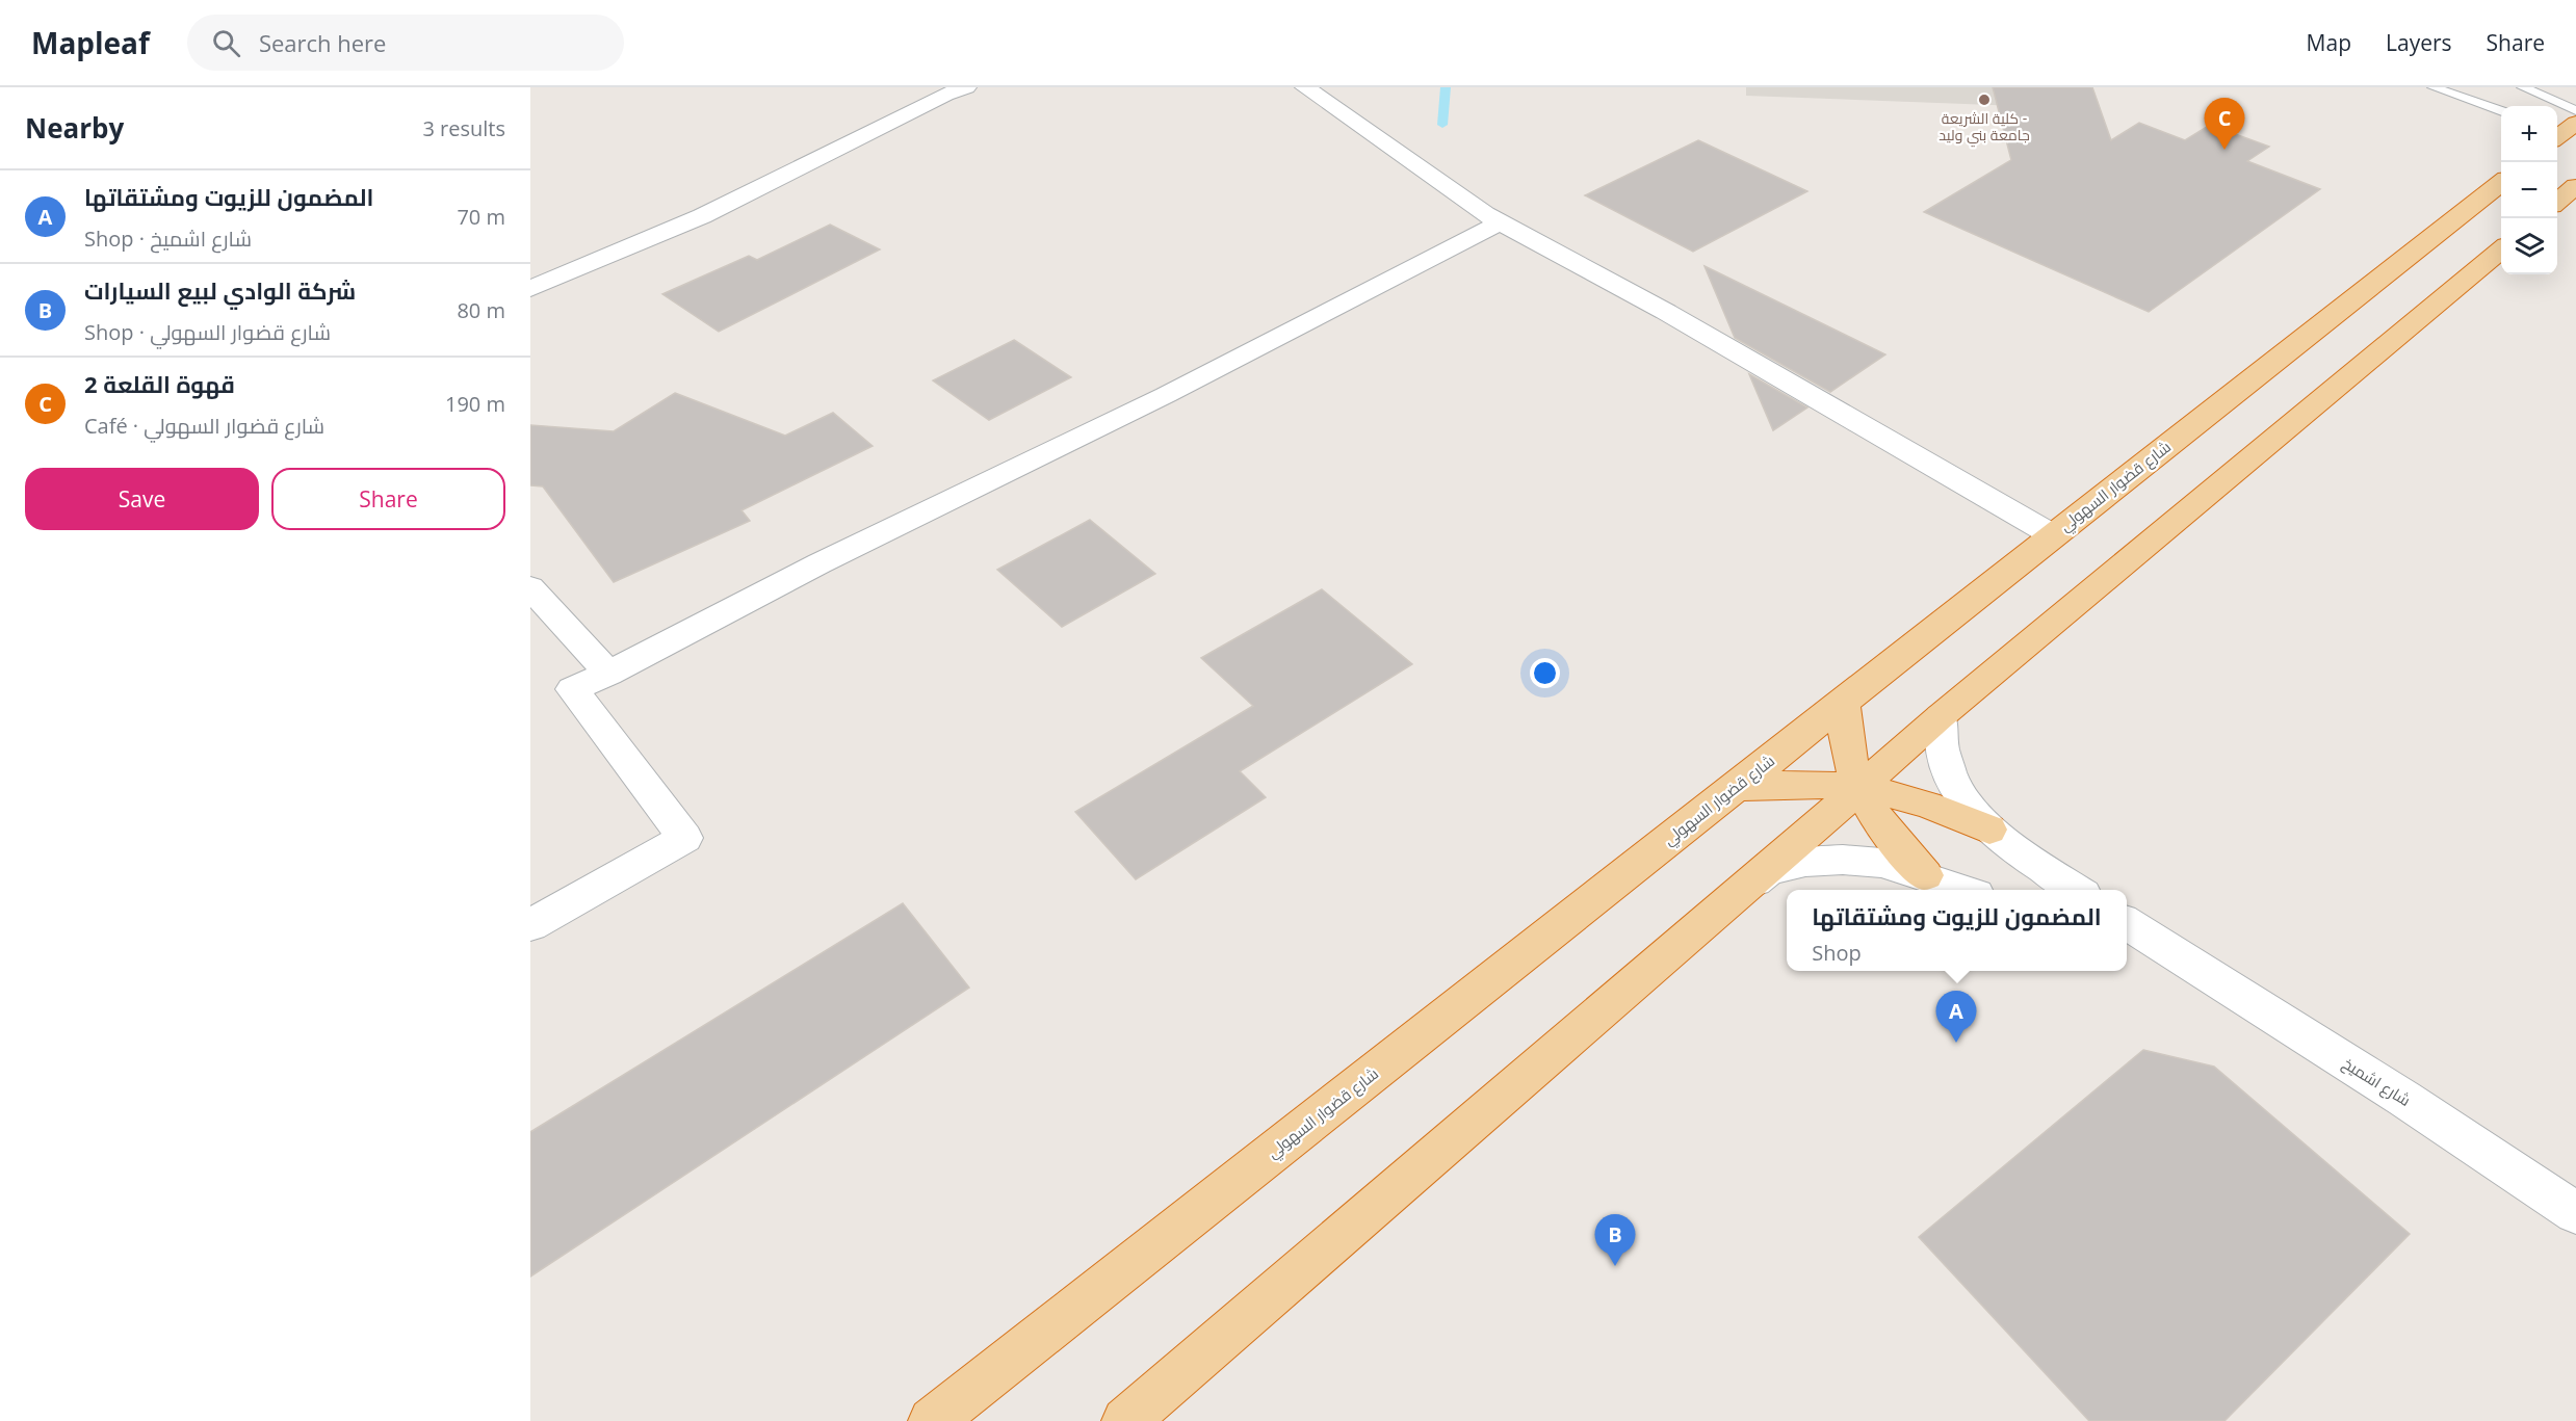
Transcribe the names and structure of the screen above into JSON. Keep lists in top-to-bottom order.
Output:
{
  "streets": {
    "highway": ["شارع قضوار السهولي"],
    "street": ["شارع اشميخ"]
  },
  "places": ["كلية الشريعة - جامعة بني وليد"],
  "page": {
    "header": "Mapleaf",
    "search": "Search here",
    "nav": ["Map", "Layers", "Share"],
    "heading": ["Nearby", "3 results"],
    "pins": ["C", "A", "B"],
    "map_buttons": ["+", "−"],
    "list": [
      {
        "mark": "A",
        "name": "المضمون للزيوت ومشتقاتها",
        "note": "Shop · شارع اشميخ",
        "value": "70 m"
      },
      {
        "mark": "B",
        "name": "شركة الوادي لبيع السيارات",
        "note": "Shop · شارع قضوار السهولي",
        "value": "80 m"
      },
      {
        "mark": "C",
        "name": "قهوة القلعة 2",
        "note": "Café · شارع قضوار السهولي",
        "value": "190 m"
      }
    ],
    "buttons": ["Save", "Share"],
    "popup": ["المضمون للزيوت ومشتقاتها", "Shop"]
  }
}
